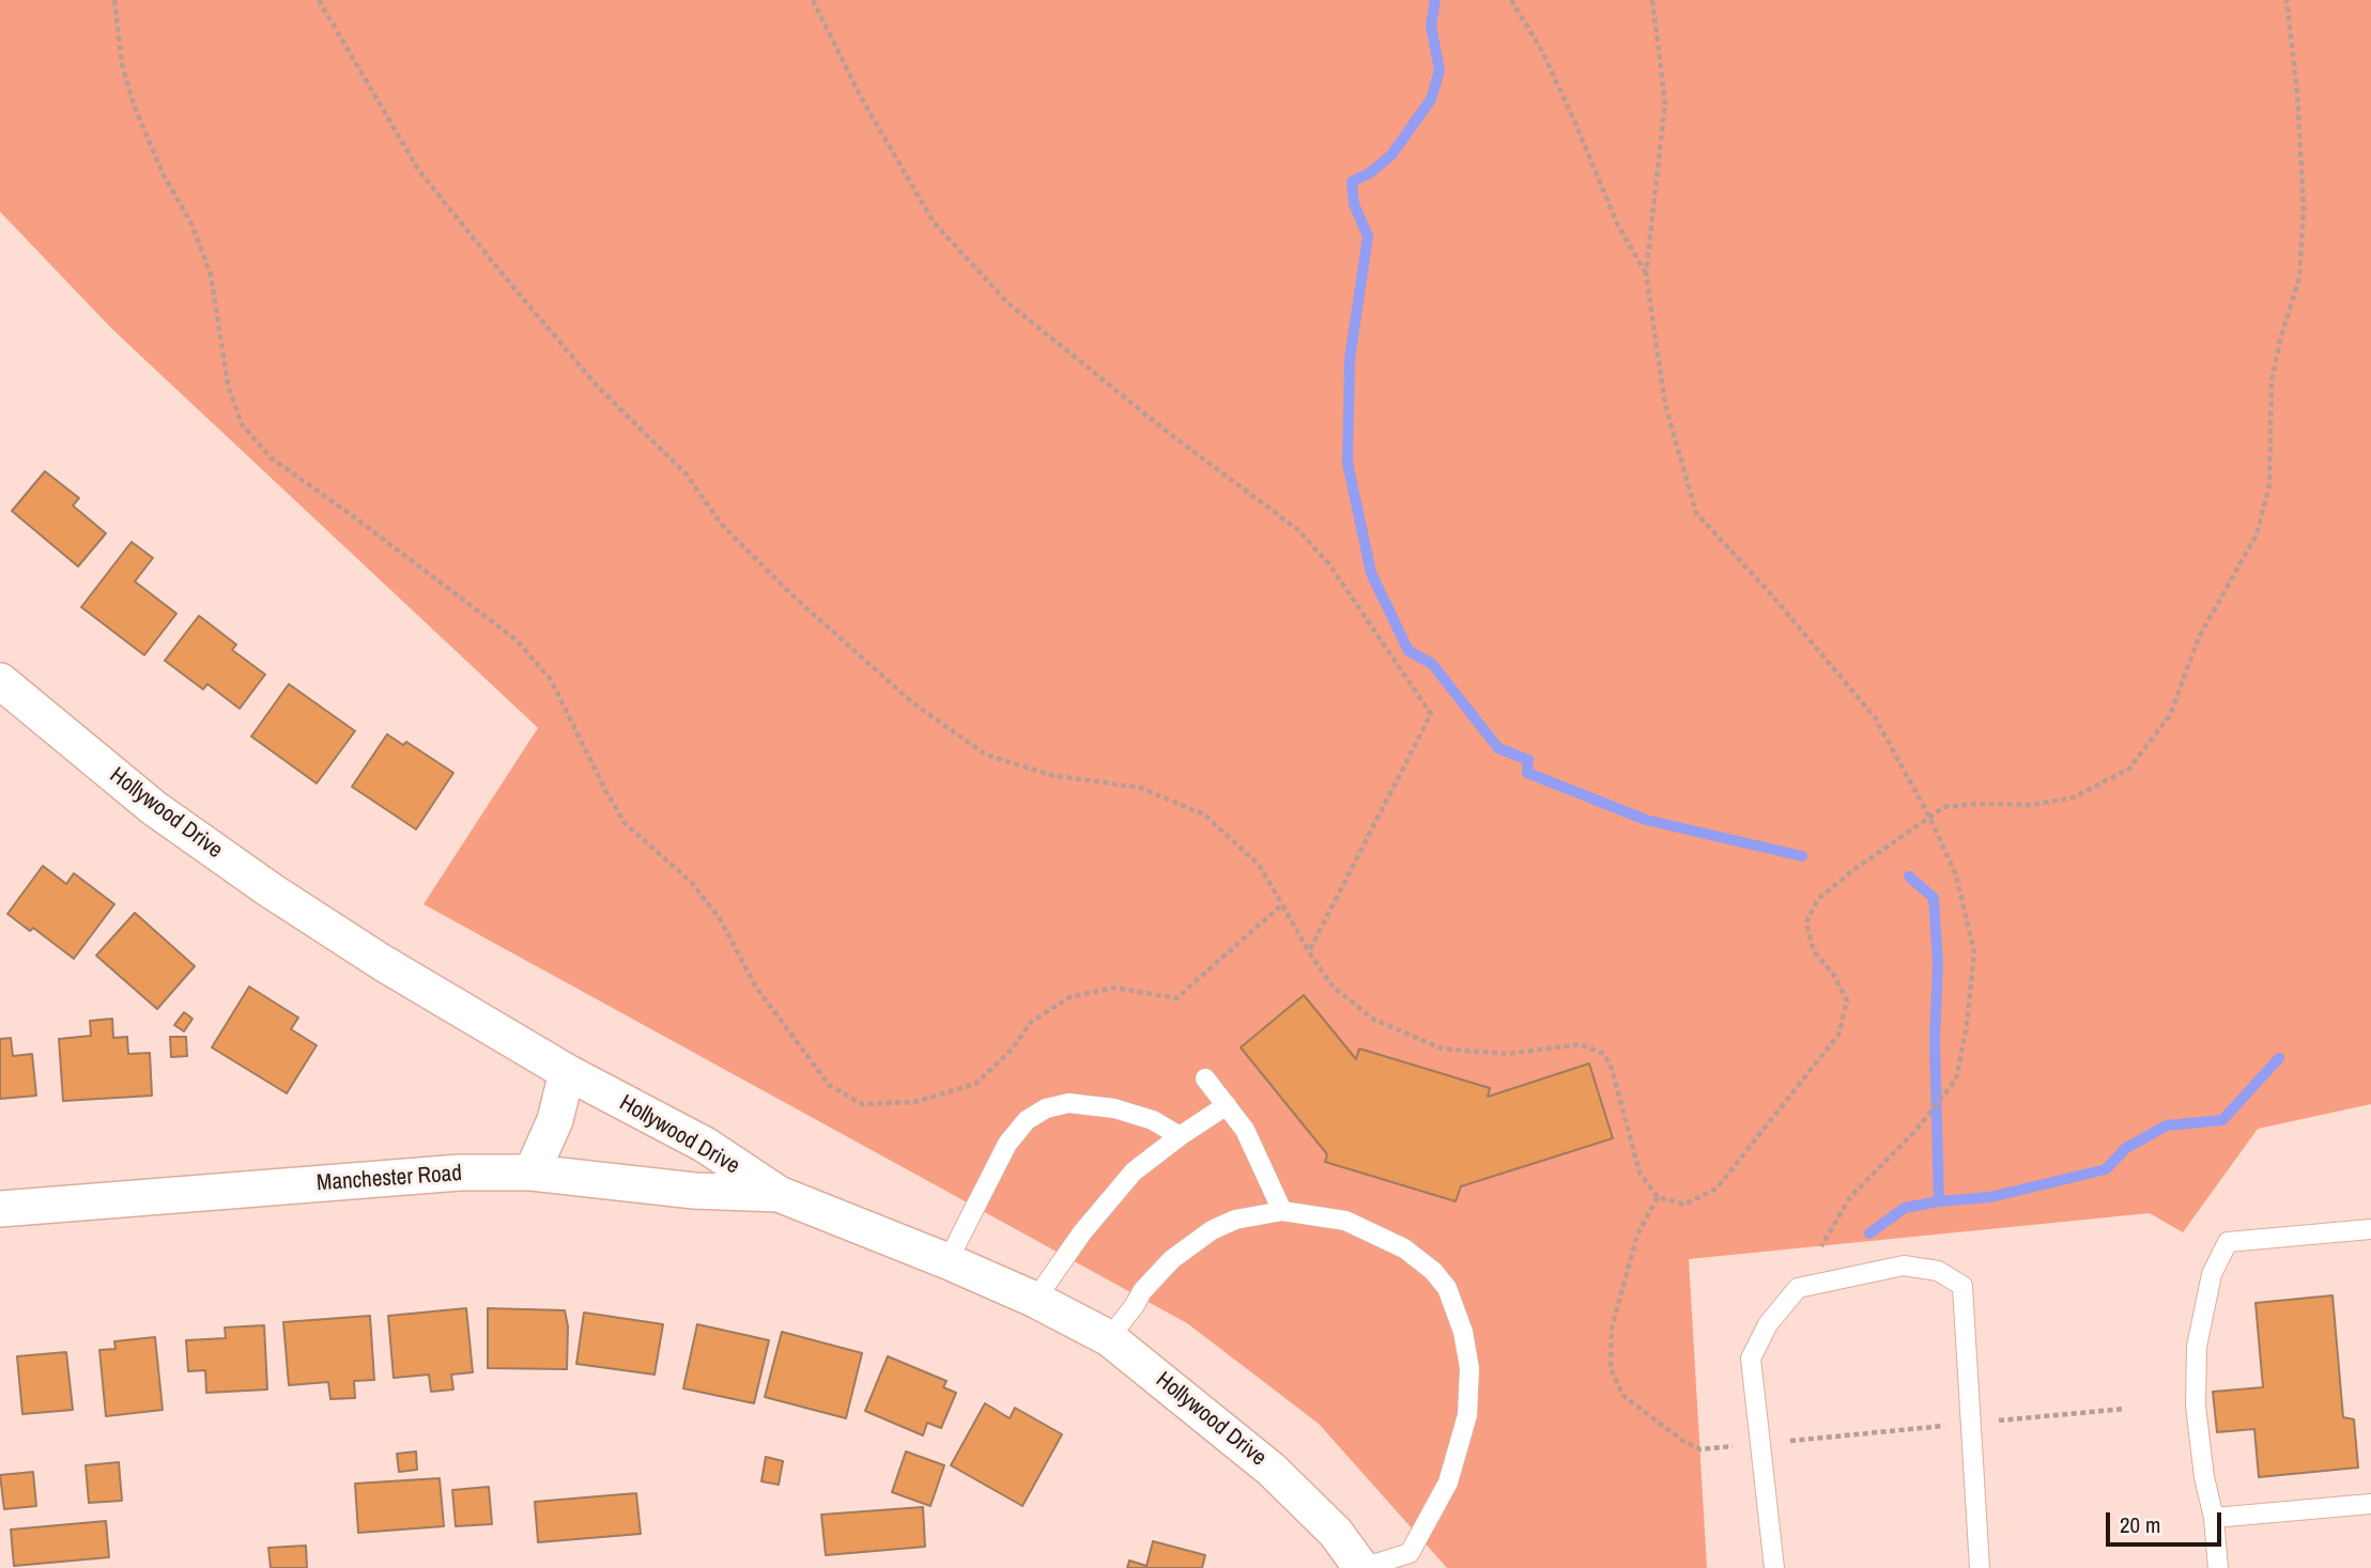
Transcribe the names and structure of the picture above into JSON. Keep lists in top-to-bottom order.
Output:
{
  "streets": {
    "street": ["Hollywood Drive", "Manchester Road"]
  },
  "crossings": [
    ["Hollywood Drive", "Manchester Road"]
  ],
  "scale_bar": "20 m"
}
